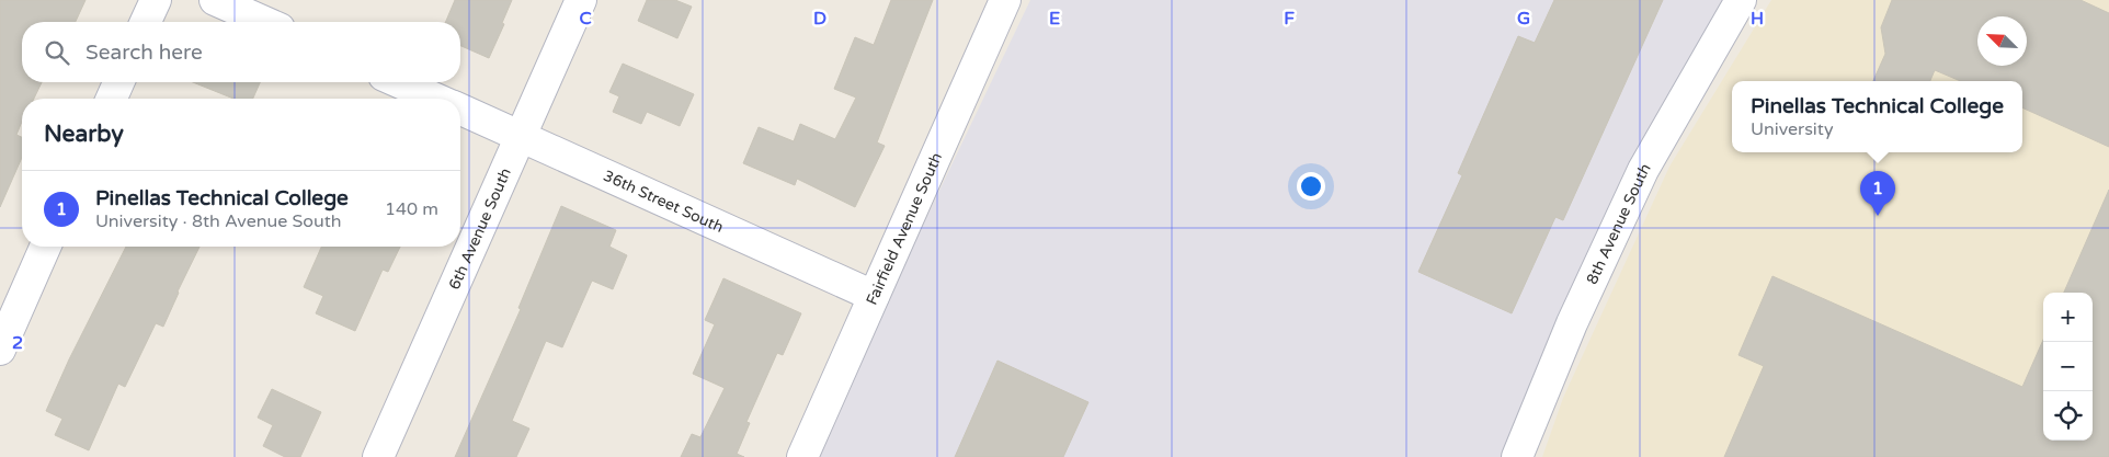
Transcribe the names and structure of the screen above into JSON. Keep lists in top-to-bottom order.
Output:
{
  "streets": {
    "street": [
      "36th Street South",
      "8th Avenue South",
      "6th Avenue South",
      "Fairfield Avenue South"
    ]
  },
  "crossings": [
    ["36th Street South", "6th Avenue South"],
    ["36th Street South", "Fairfield Avenue South"]
  ],
  "north": "top left",
  "page": {
    "search": "Search here",
    "popup": ["Pinellas Technical College", "University"],
    "heading": "Nearby",
    "list": [
      {
        "mark": "1",
        "name": "Pinellas Technical College",
        "note": "University · 8th Avenue South",
        "value": "140 m"
      }
    ],
    "pins": "1",
    "map_buttons": ["+", "−"]
  },
  "grid": {
    "columns": [
      "C",
      "D",
      "E",
      "F",
      "G",
      "H"
    ],
    "rows": ["2"]
  }
}
